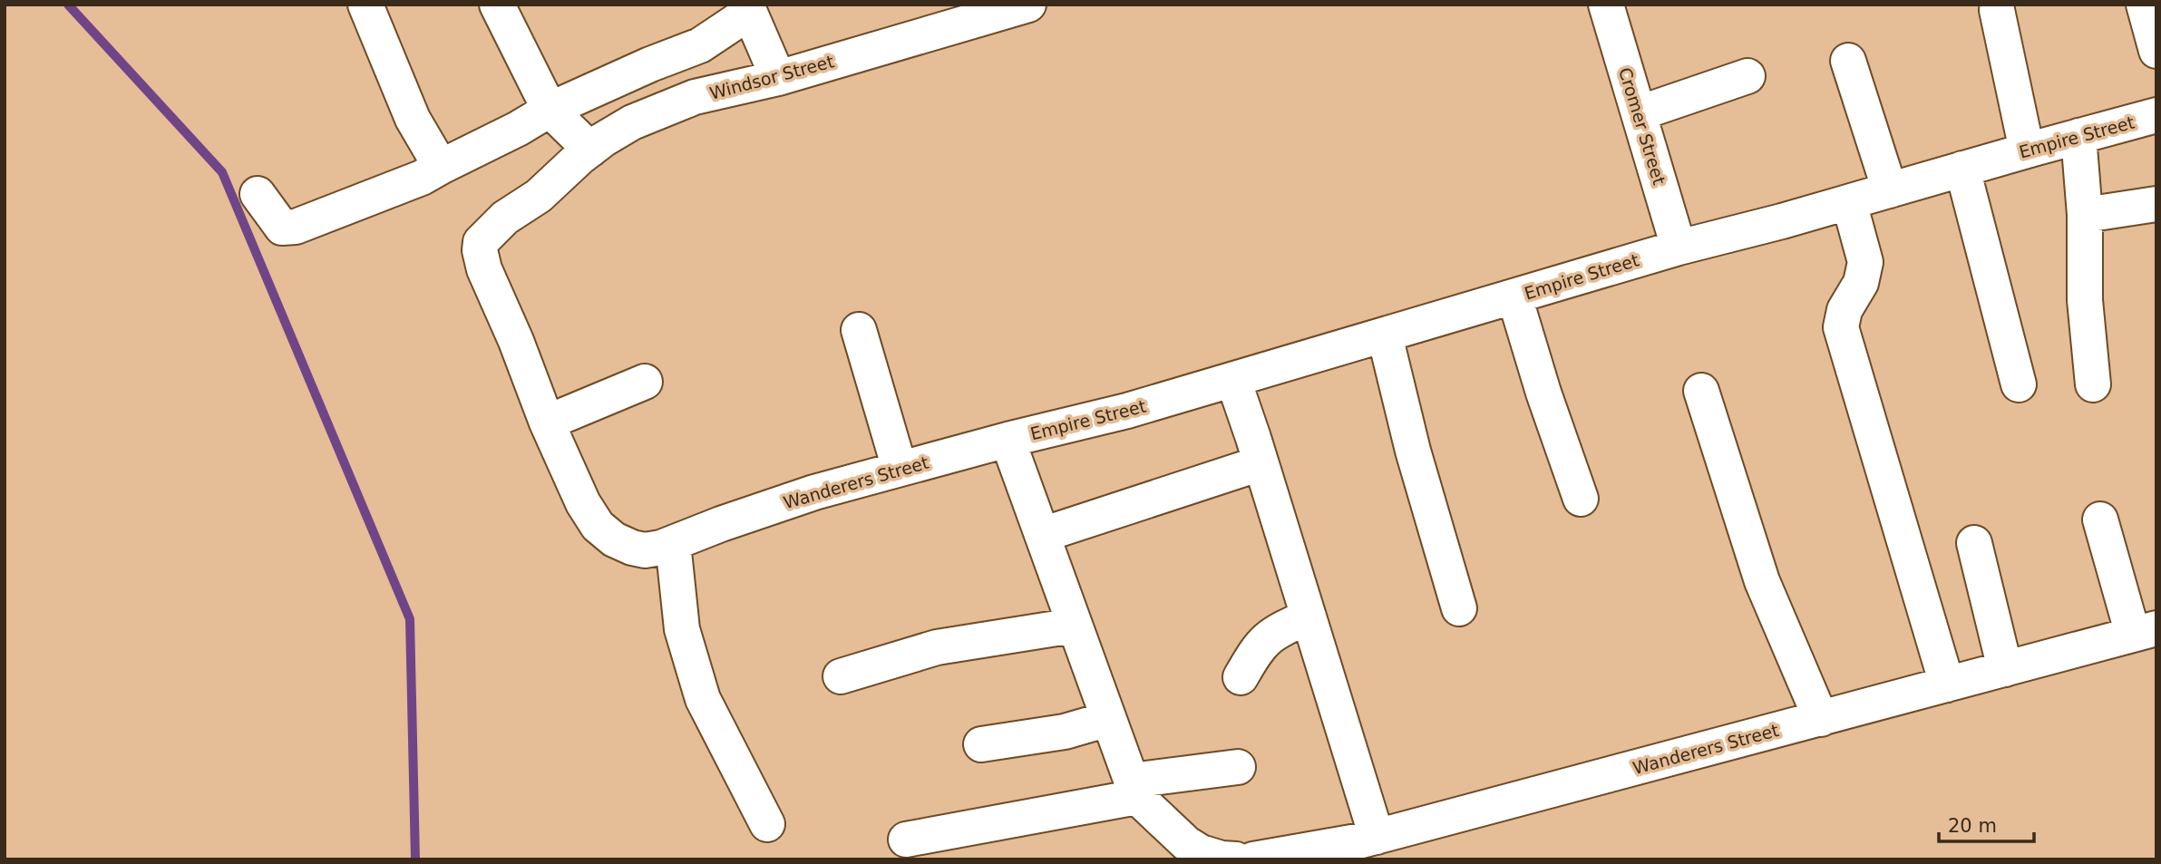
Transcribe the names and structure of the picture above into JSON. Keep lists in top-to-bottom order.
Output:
{
  "streets": {
    "street": [
      "Windsor Street",
      "Cromer Street",
      "Empire Street",
      "Wanderers Street"
    ]
  },
  "crossings": [
    ["Windsor Street", "Wanderers Street"],
    ["Cromer Street", "Empire Street"],
    ["Empire Street", "Wanderers Street"]
  ],
  "scale_bar": "20 m"
}
